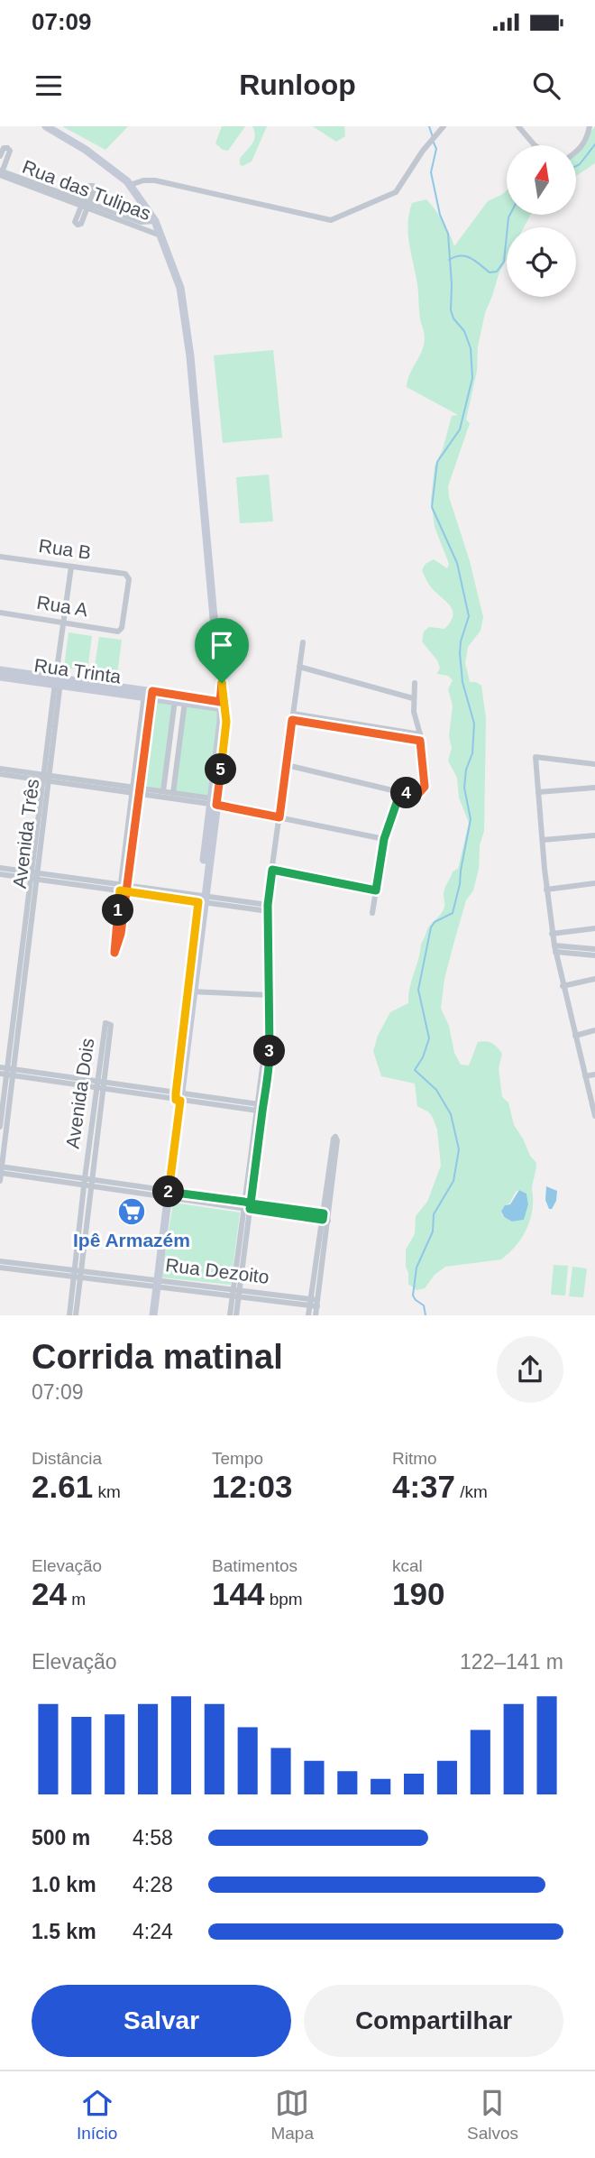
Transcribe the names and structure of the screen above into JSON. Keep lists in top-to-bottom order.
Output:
{
  "streets": {
    "main road": ["Rua Trinta"],
    "street": [
      "Rua das Tulipas",
      "Rua B",
      "Rua A",
      "Avenida Três",
      "Avenida Dois",
      "Rua Dezoito"
    ]
  },
  "crossings": [
    ["Rua B", "Rua A"],
    ["Rua B", "Avenida Três"],
    ["Rua A", "Avenida Três"],
    ["Rua Trinta", "Avenida Três"],
    ["Avenida Dois", "Rua Dezoito"]
  ],
  "places": {
    "supermarket": ["Ipê Armazém"]
  },
  "north": "top",
  "page": {
    "status": "07:09",
    "header": "Runloop",
    "pins": [
      "5",
      "4",
      "1",
      "3",
      "2"
    ],
    "heading": ["Corrida matinal", "07:09"],
    "stats": [
      ["Distância", "2.61 km"],
      ["Tempo", "12:03"],
      ["Ritmo", "4:37 /km"],
      ["Elevação", "24 m"],
      ["Batimentos", "144 bpm"],
      ["kcal", "190"]
    ],
    "chart": ["Elevação", "122–141 m"],
    "list": [
      {
        "name": "500 m",
        "note": "4:58"
      },
      {
        "name": "1.0 km",
        "note": "4:28"
      },
      {
        "name": "1.5 km",
        "note": "4:24"
      }
    ],
    "buttons": ["Salvar", "Compartilhar"],
    "tabs": ["Início", "Mapa", "Salvos"]
  }
}
